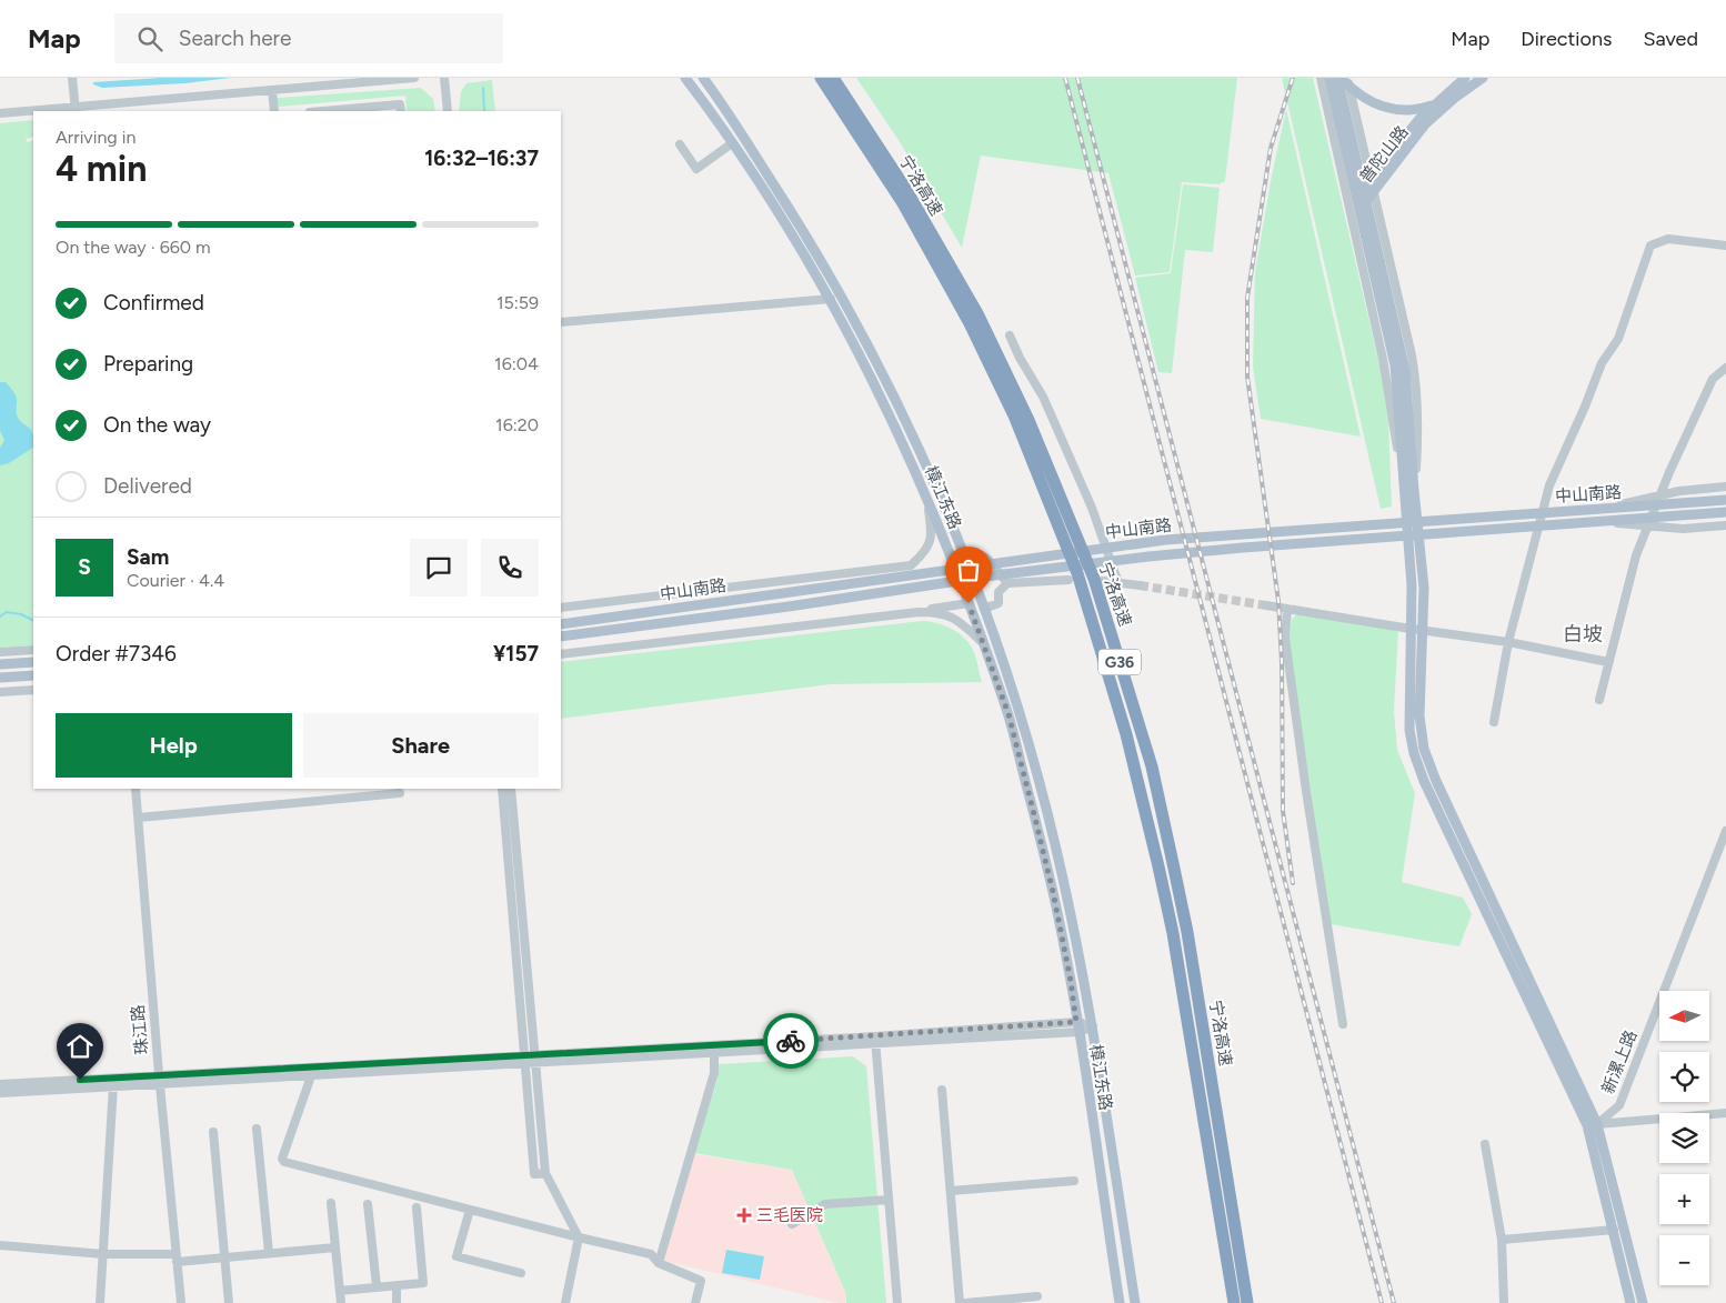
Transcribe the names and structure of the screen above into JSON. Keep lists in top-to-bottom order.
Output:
{
  "streets": {
    "highway": ["宁洛高速", "G36"],
    "main road": ["普陀山路", "中山南路", "樟江东路"],
    "street": ["珠江路", "新漯上路"]
  },
  "districts": ["白坡"],
  "places": {
    "health": ["三毛医院"]
  },
  "north": "left",
  "page": {
    "header": "Map",
    "search": "Search here",
    "nav": ["Map", "Directions", "Saved"],
    "heading": ["4 min", "Arriving in", "16:32–16:37"],
    "panel": [
      "Sam",
      "Courier · 4.4",
      "Order #7346",
      "¥157"
    ],
    "bar": "On the way · 660 m",
    "list": [
      ["Confirmed", "15:59"],
      ["Preparing", "16:04"],
      ["On the way", "16:20"],
      "Delivered"
    ],
    "round": "S",
    "buttons": ["Help", "Share"],
    "map_buttons": ["+", "−"]
  }
}
